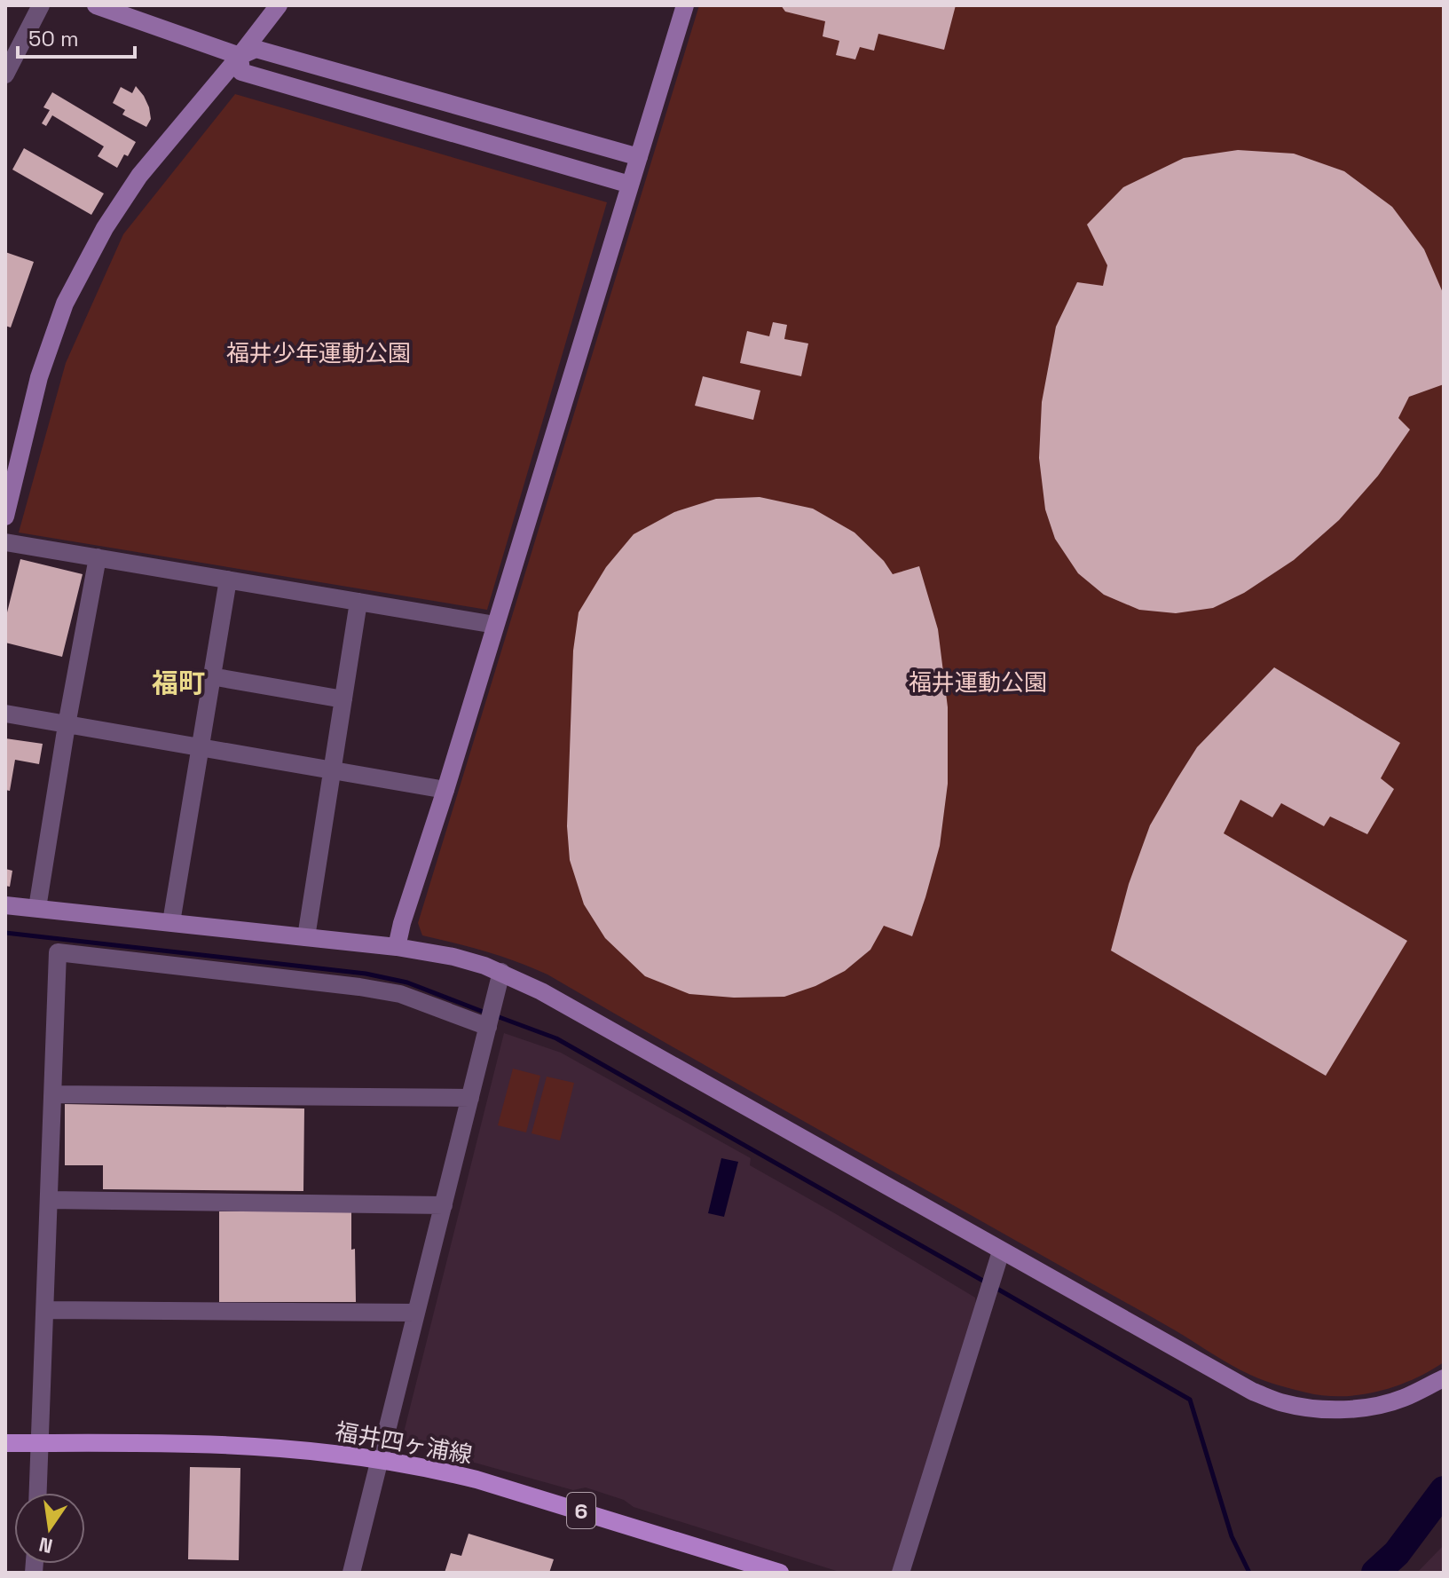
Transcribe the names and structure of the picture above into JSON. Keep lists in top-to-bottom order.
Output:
{
  "streets": {
    "main road": ["福井四ヶ浦線", "6"]
  },
  "districts": ["福町"],
  "parks": ["福井少年運動公園", "福井運動公園"],
  "scale_bar": "50 m",
  "north": "bottom"
}
